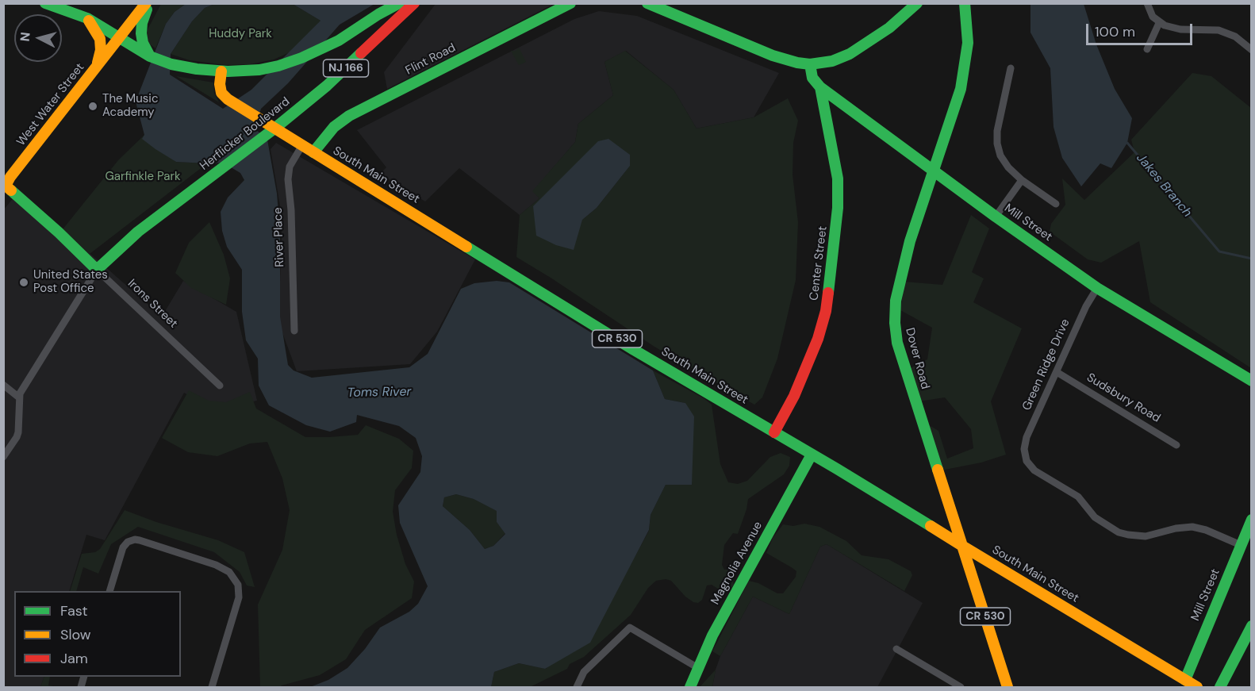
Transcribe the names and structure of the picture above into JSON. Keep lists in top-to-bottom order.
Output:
{
  "streets": {
    "main road": [
      "Flint Road",
      "NJ 166",
      "West Water Street",
      "Herflicker Boulevard",
      "South Main Street",
      "Mill Street",
      "Center Street",
      "Irons Street",
      "CR 530",
      "Dover Road",
      "Magnolia Avenue"
    ],
    "street": ["River Place", "Green Ridge Drive", "Sudsbury Road"]
  },
  "crossings": [
    ["Flint Road", "South Main Street"],
    ["NJ 166", "West Water Street"],
    ["NJ 166", "South Main Street"],
    ["West Water Street", "Irons Street"],
    ["Herflicker Boulevard", "South Main Street"],
    ["Herflicker Boulevard", "Irons Street"],
    ["South Main Street", "Mill Street"],
    ["South Main Street", "River Place"],
    ["South Main Street", "Center Street"],
    ["South Main Street", "Dover Road"],
    ["South Main Street", "Magnolia Avenue"],
    ["Mill Street", "Center Street"],
    ["Mill Street", "Dover Road"],
    ["Mill Street", "Green Ridge Drive"],
    ["Green Ridge Drive", "Sudsbury Road"]
  ],
  "water": ["Jakes Branch", "Toms River"],
  "parks": ["Huddy Park", "Garfinkle Park"],
  "places": ["The Music Academy", "United States Post Office"],
  "legend": ["Fast", "Slow", "Jam"],
  "scale_bar": "100 m",
  "north": "left"
}
